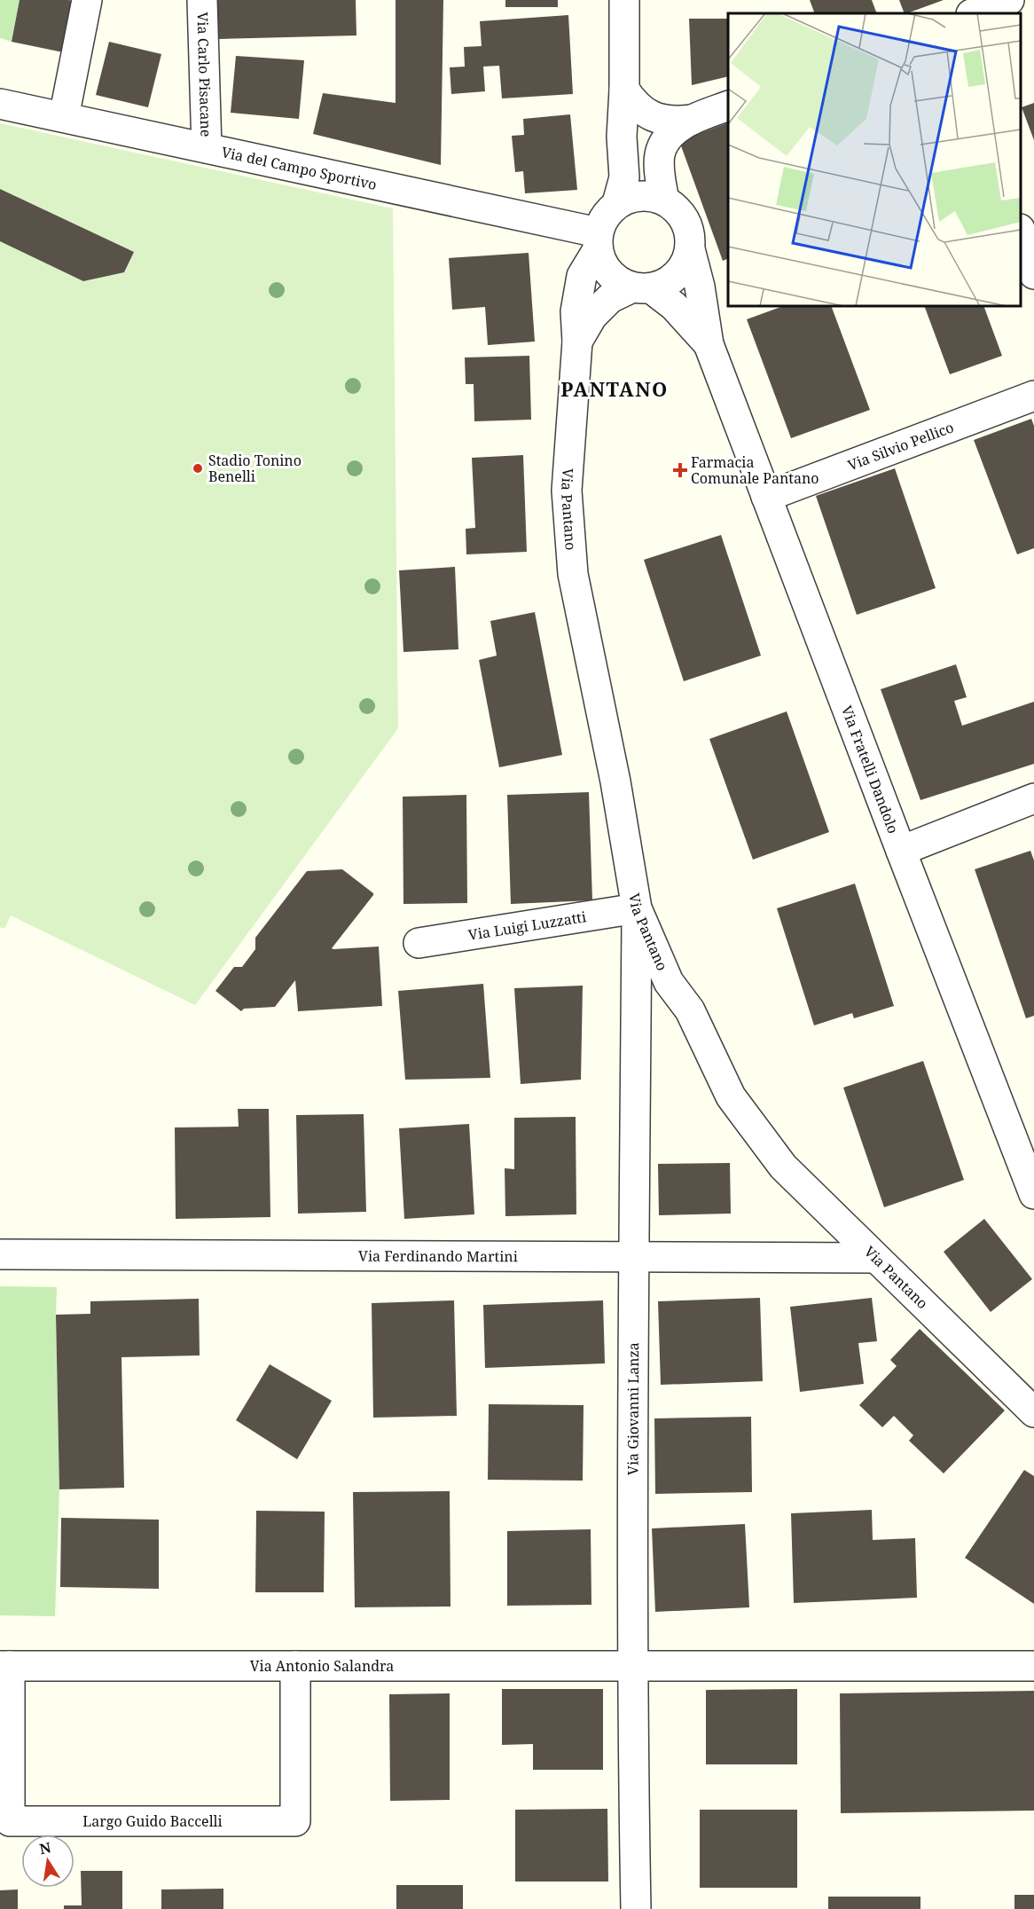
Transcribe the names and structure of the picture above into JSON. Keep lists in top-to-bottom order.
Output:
{
  "streets": {
    "street": [
      "Via Carlo Pisacane",
      "Via del Campo Sportivo",
      "Via Silvio Pellico",
      "Via Pantano",
      "Via Fratelli Dandolo",
      "Via Luigi Luzzatti",
      "Via Ferdinando Martini",
      "Via Giovanni Lanza",
      "Via Antonio Salandra",
      "Largo Guido Baccelli"
    ]
  },
  "crossings": [
    ["Via Carlo Pisacane", "Via del Campo Sportivo"],
    ["Via del Campo Sportivo", "Via Pantano"],
    ["Via del Campo Sportivo", "Via Fratelli Dandolo"],
    ["Via Silvio Pellico", "Via Fratelli Dandolo"],
    ["Via Pantano", "Via Fratelli Dandolo"],
    ["Via Pantano", "Via Luigi Luzzatti"],
    ["Via Pantano", "Via Ferdinando Martini"],
    ["Via Pantano", "Via Giovanni Lanza"],
    ["Via Luigi Luzzatti", "Via Giovanni Lanza"],
    ["Via Ferdinando Martini", "Via Giovanni Lanza"],
    ["Via Giovanni Lanza", "Via Antonio Salandra"],
    ["Via Antonio Salandra", "Largo Guido Baccelli"]
  ],
  "districts": ["PANTANO"],
  "places": {
    "other": ["Stadio Tonino Benelli"],
    "health": ["Farmacia Comunale Pantano"]
  },
  "north": "top"
}
